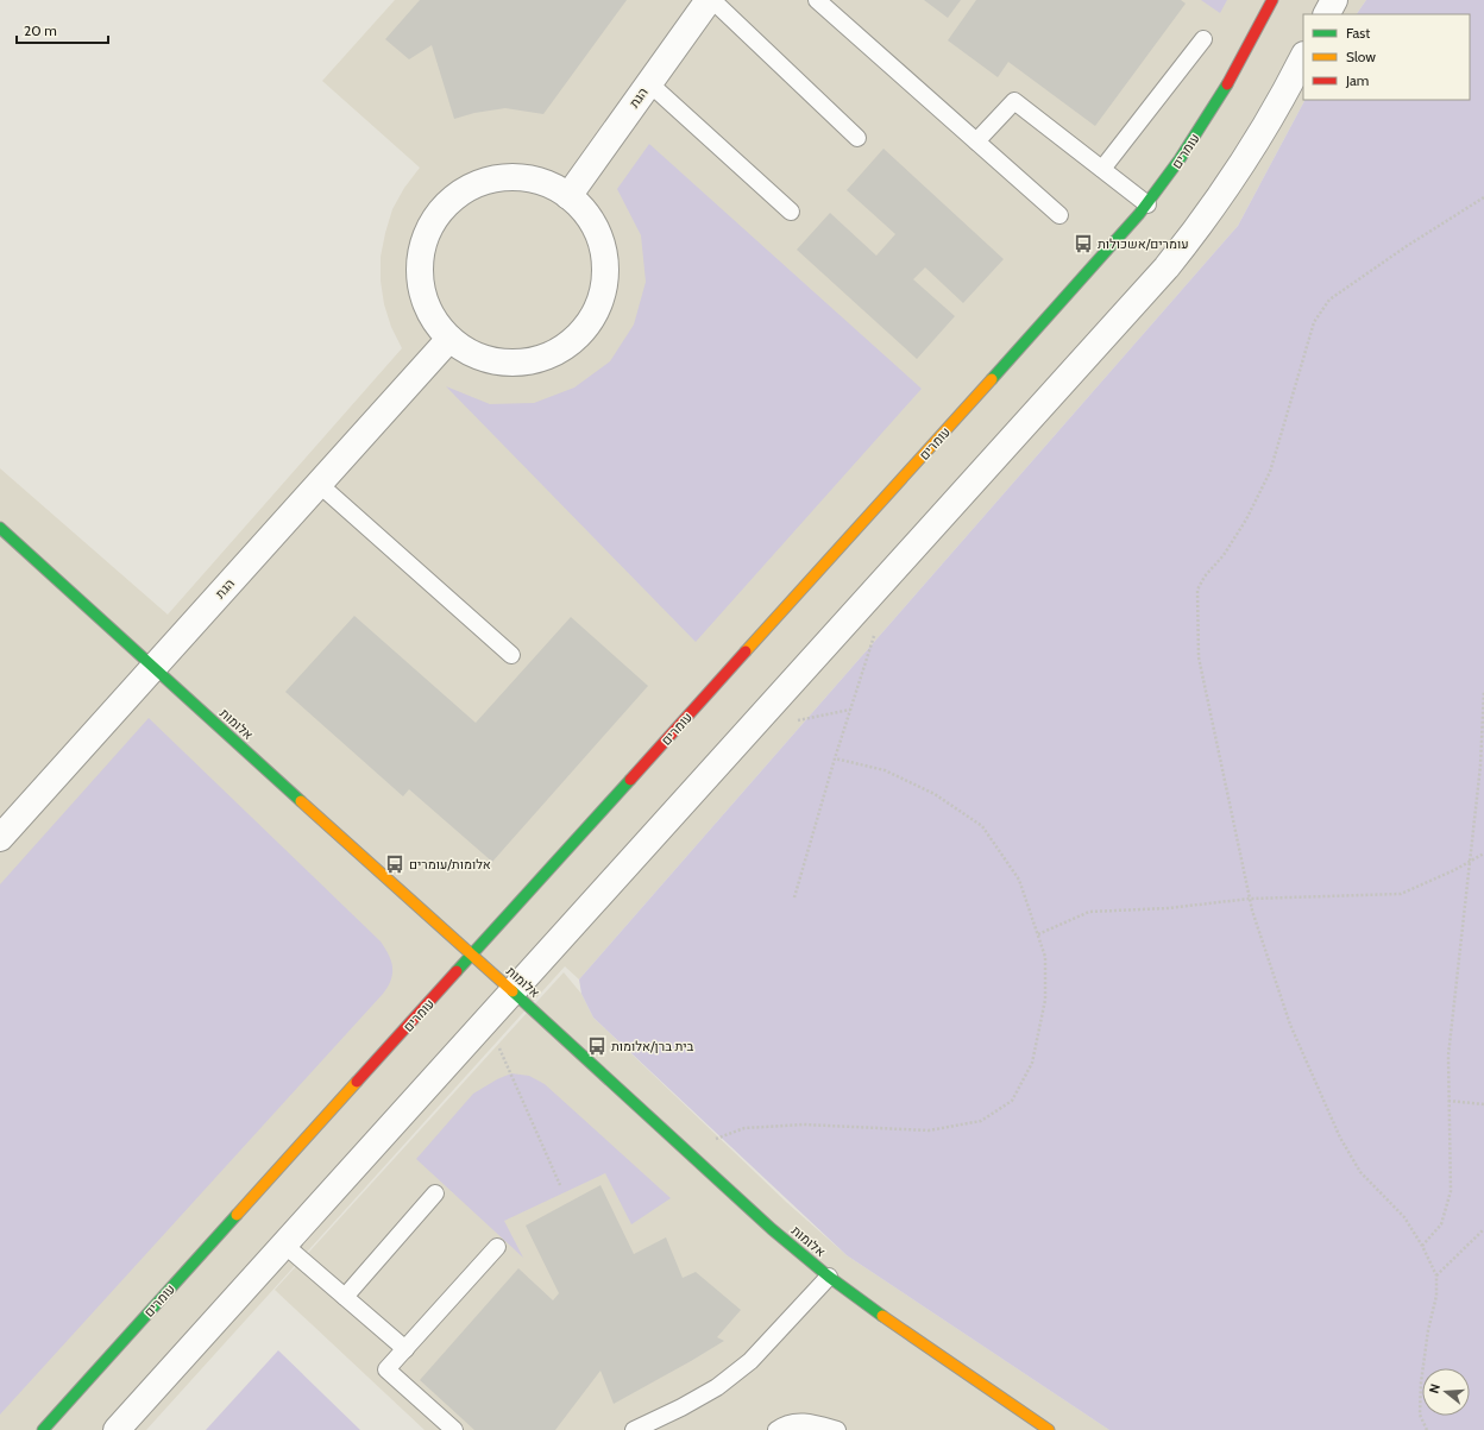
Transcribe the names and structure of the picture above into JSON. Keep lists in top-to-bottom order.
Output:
{
  "streets": {
    "street": ["הגת", "עומרים", "אלומות"]
  },
  "crossings": [
    ["הגת", "אלומות"],
    ["עומרים", "אלומות"]
  ],
  "places": {
    "bus stop": ["עומרים/אשכולות", "אלומות/עומרים", "בית ברן/אלומות"]
  },
  "legend": ["Fast", "Slow", "Jam"],
  "scale_bar": "20 m",
  "north": "left"
}
